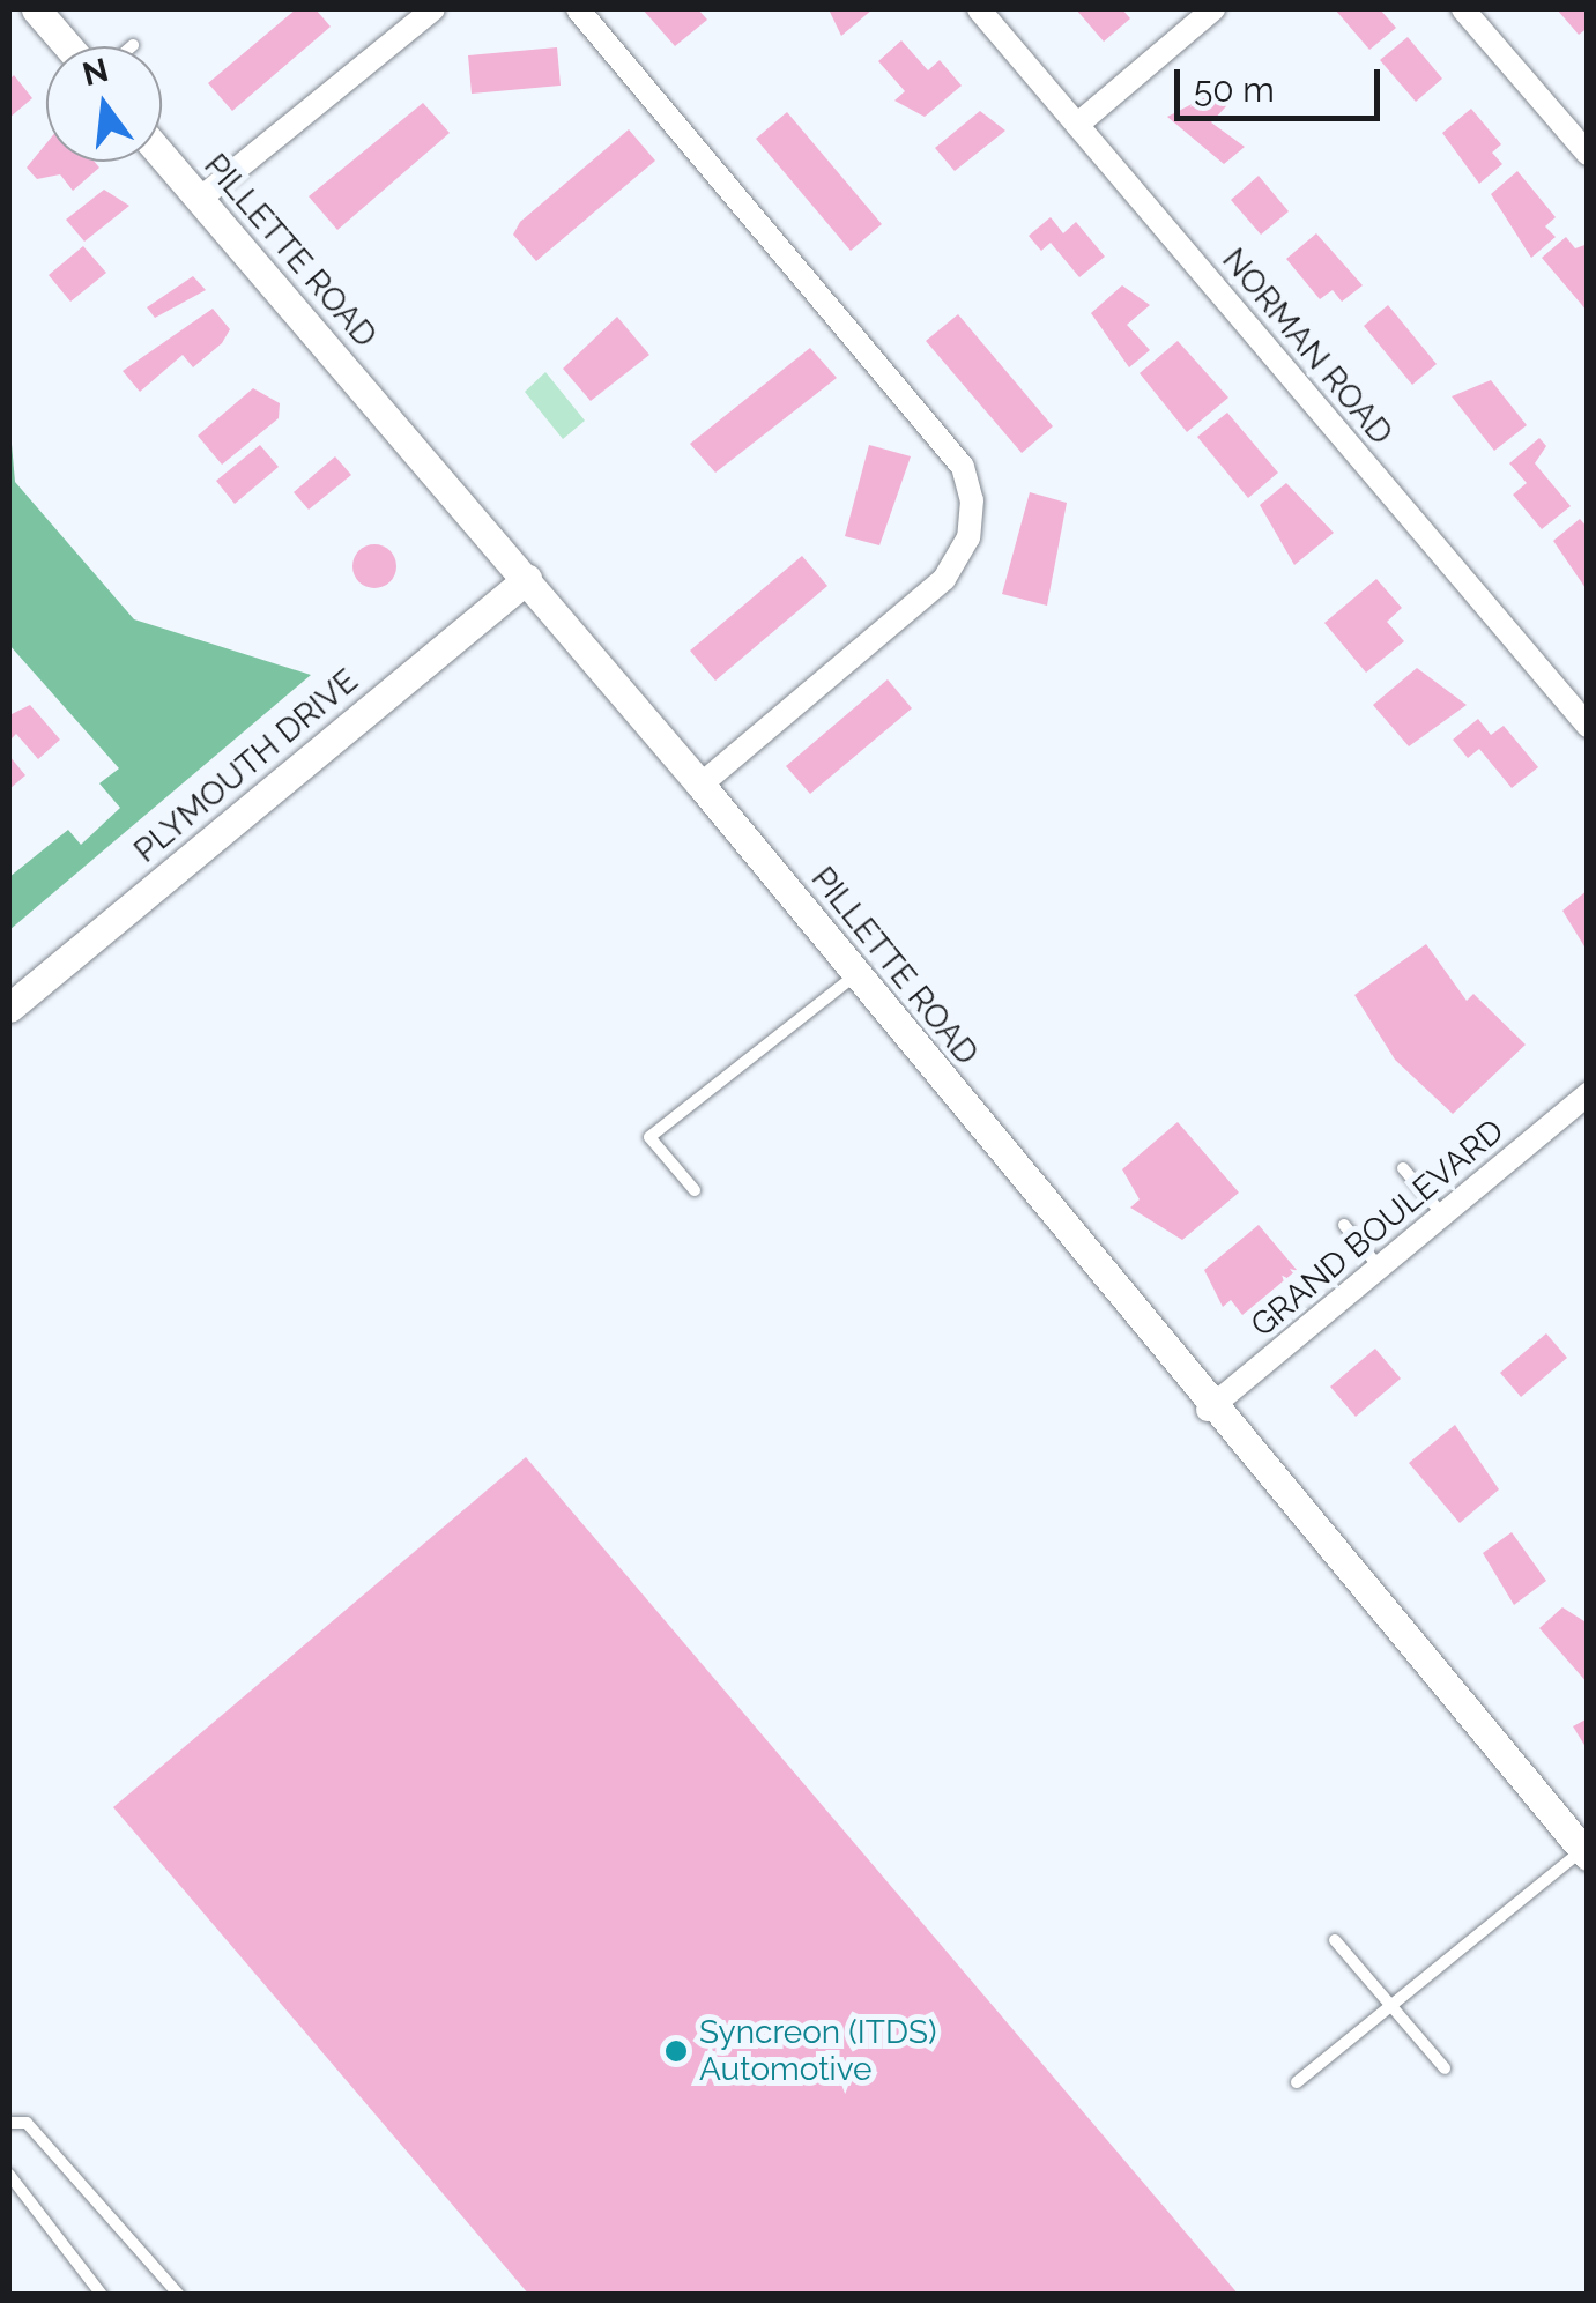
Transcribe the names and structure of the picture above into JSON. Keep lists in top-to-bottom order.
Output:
{
  "streets": {
    "street": [
      "PILLETTE ROAD",
      "NORMAN ROAD",
      "PLYMOUTH DRIVE",
      "GRAND BOULEVARD"
    ]
  },
  "crossings": [
    ["PILLETTE ROAD", "PLYMOUTH DRIVE"],
    ["PILLETTE ROAD", "GRAND BOULEVARD"]
  ],
  "places": ["Syncreon (ITDS) Automotive"],
  "scale_bar": "50 m",
  "north": "top"
}
